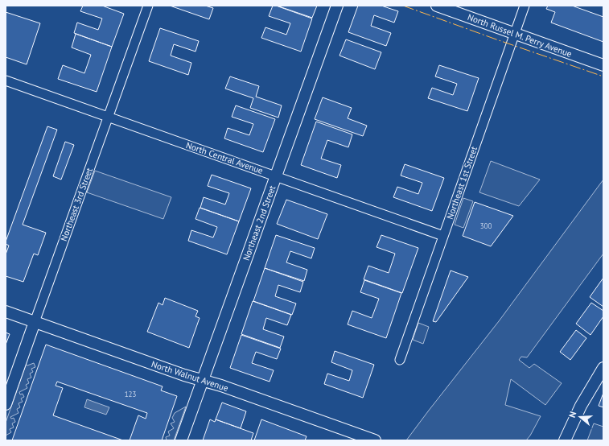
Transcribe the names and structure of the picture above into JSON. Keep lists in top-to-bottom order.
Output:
{
  "streets": {
    "street": [
      "North Russel M. Perry Avenue",
      "North Central Avenue",
      "Northeast 1st Street",
      "Northeast 3rd Street",
      "Northeast 2nd Street",
      "North Walnut Avenue"
    ]
  },
  "crossings": [
    ["North Russel M. Perry Avenue", "Northeast 1st Street"],
    ["North Central Avenue", "Northeast 1st Street"],
    ["North Central Avenue", "Northeast 3rd Street"],
    ["North Central Avenue", "Northeast 2nd Street"],
    ["Northeast 3rd Street", "North Walnut Avenue"],
    ["Northeast 2nd Street", "North Walnut Avenue"]
  ],
  "house_numbers": ["300", "123"],
  "north": "left"
}
